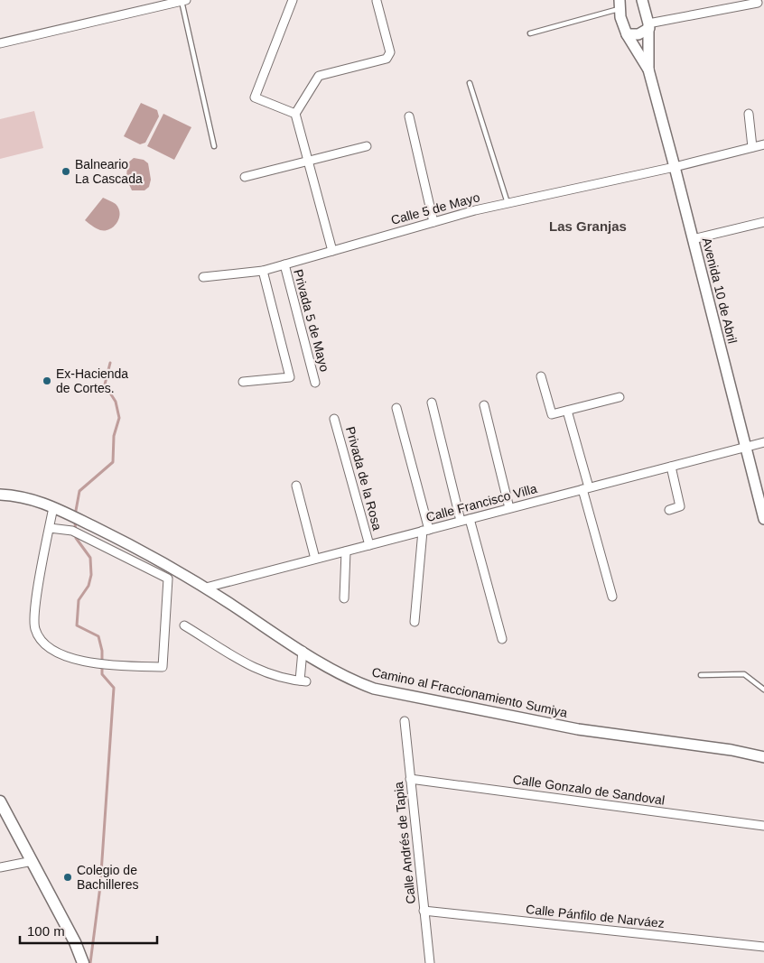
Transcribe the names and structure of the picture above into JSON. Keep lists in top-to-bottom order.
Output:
{
  "streets": {
    "street": [
      "Calle 5 de Mayo",
      "Avenida 10 de Abril",
      "Privada 5 de Mayo",
      "Privada de la Rosa",
      "Calle Francisco Villa",
      "Camino al Fraccionamiento Sumiya",
      "Calle Gonzalo de Sandoval",
      "Calle Andrés de Tapia",
      "Calle Pánfilo de Narváez"
    ]
  },
  "crossings": [
    ["Calle 5 de Mayo", "Avenida 10 de Abril"],
    ["Calle 5 de Mayo", "Privada 5 de Mayo"],
    ["Avenida 10 de Abril", "Calle Francisco Villa"],
    ["Privada de la Rosa", "Calle Francisco Villa"],
    ["Calle Francisco Villa", "Camino al Fraccionamiento Sumiya"],
    ["Calle Gonzalo de Sandoval", "Calle Andrés de Tapia"],
    ["Calle Andrés de Tapia", "Calle Pánfilo de Narváez"]
  ],
  "districts": ["Las Granjas"],
  "places": ["Balneario La Cascada", "Ex-Hacienda de Cortes.", "Colegio de Bachilleres"],
  "scale_bar": "100 m"
}
